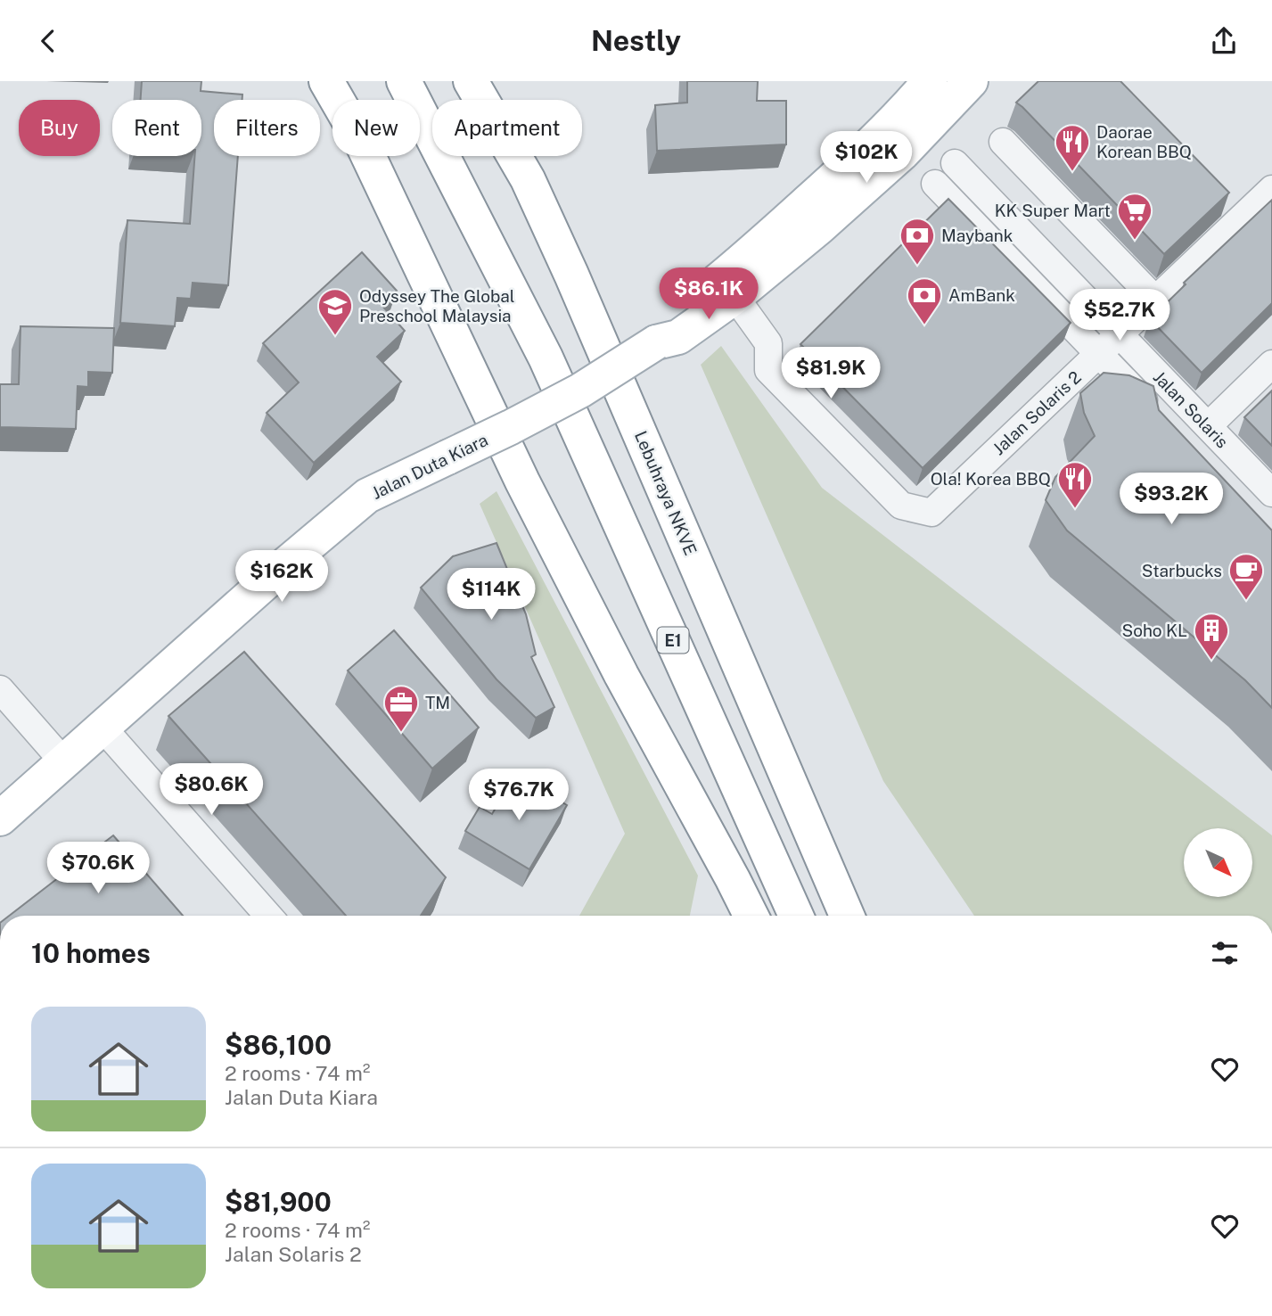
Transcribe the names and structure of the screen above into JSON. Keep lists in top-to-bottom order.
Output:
{
  "streets": {
    "main road": ["Jalan Duta Kiara", "Lebuhraya NKVE", "E1"],
    "street": ["Jalan Solaris", "Jalan Solaris 2"]
  },
  "crossings": [
    ["Jalan Solaris", "Jalan Solaris 2"],
    ["Jalan Solaris 2", "Jalan Duta Kiara"]
  ],
  "places": {
    "restaurant": ["Daorae Korean BBQ", "Ola! Korea BBQ"],
    "supermarket": ["KK Super Mart"],
    "bank": ["Maybank", "AmBank"],
    "school or university": ["Odyssey The Global Preschool Malaysia"],
    "cafe": ["Starbucks"],
    "building": ["Soho KL"],
    "office": ["TM"]
  },
  "north": "bottom right",
  "page": {
    "header": "Nestly",
    "chip": [
      "Buy",
      "Rent",
      "Filters",
      "New",
      "Apartment"
    ],
    "price": [
      "$102K",
      "$86.1K",
      "$52.7K",
      "$81.9K",
      "$93.2K",
      "$162K",
      "$114K",
      "$80.6K",
      "$76.7K",
      "$70.6K"
    ],
    "heading": "10 homes",
    "list": [
      {
        "name": "$86,100",
        "note": "2 rooms · 74 m² · Jalan Duta Kiara"
      },
      {
        "name": "$81,900",
        "note": "2 rooms · 74 m² · Jalan Solaris 2"
      }
    ]
  }
}
